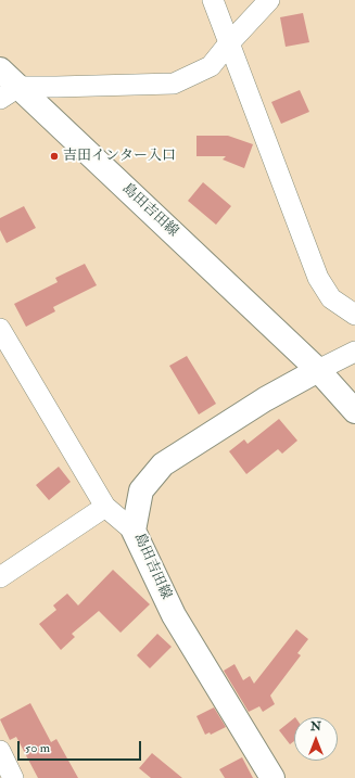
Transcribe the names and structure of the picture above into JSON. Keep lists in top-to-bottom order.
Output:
{
  "streets": {
    "main road": ["島田吉田線"]
  },
  "places": ["吉田インター入口"],
  "scale_bar": "50 m",
  "north": "top"
}
